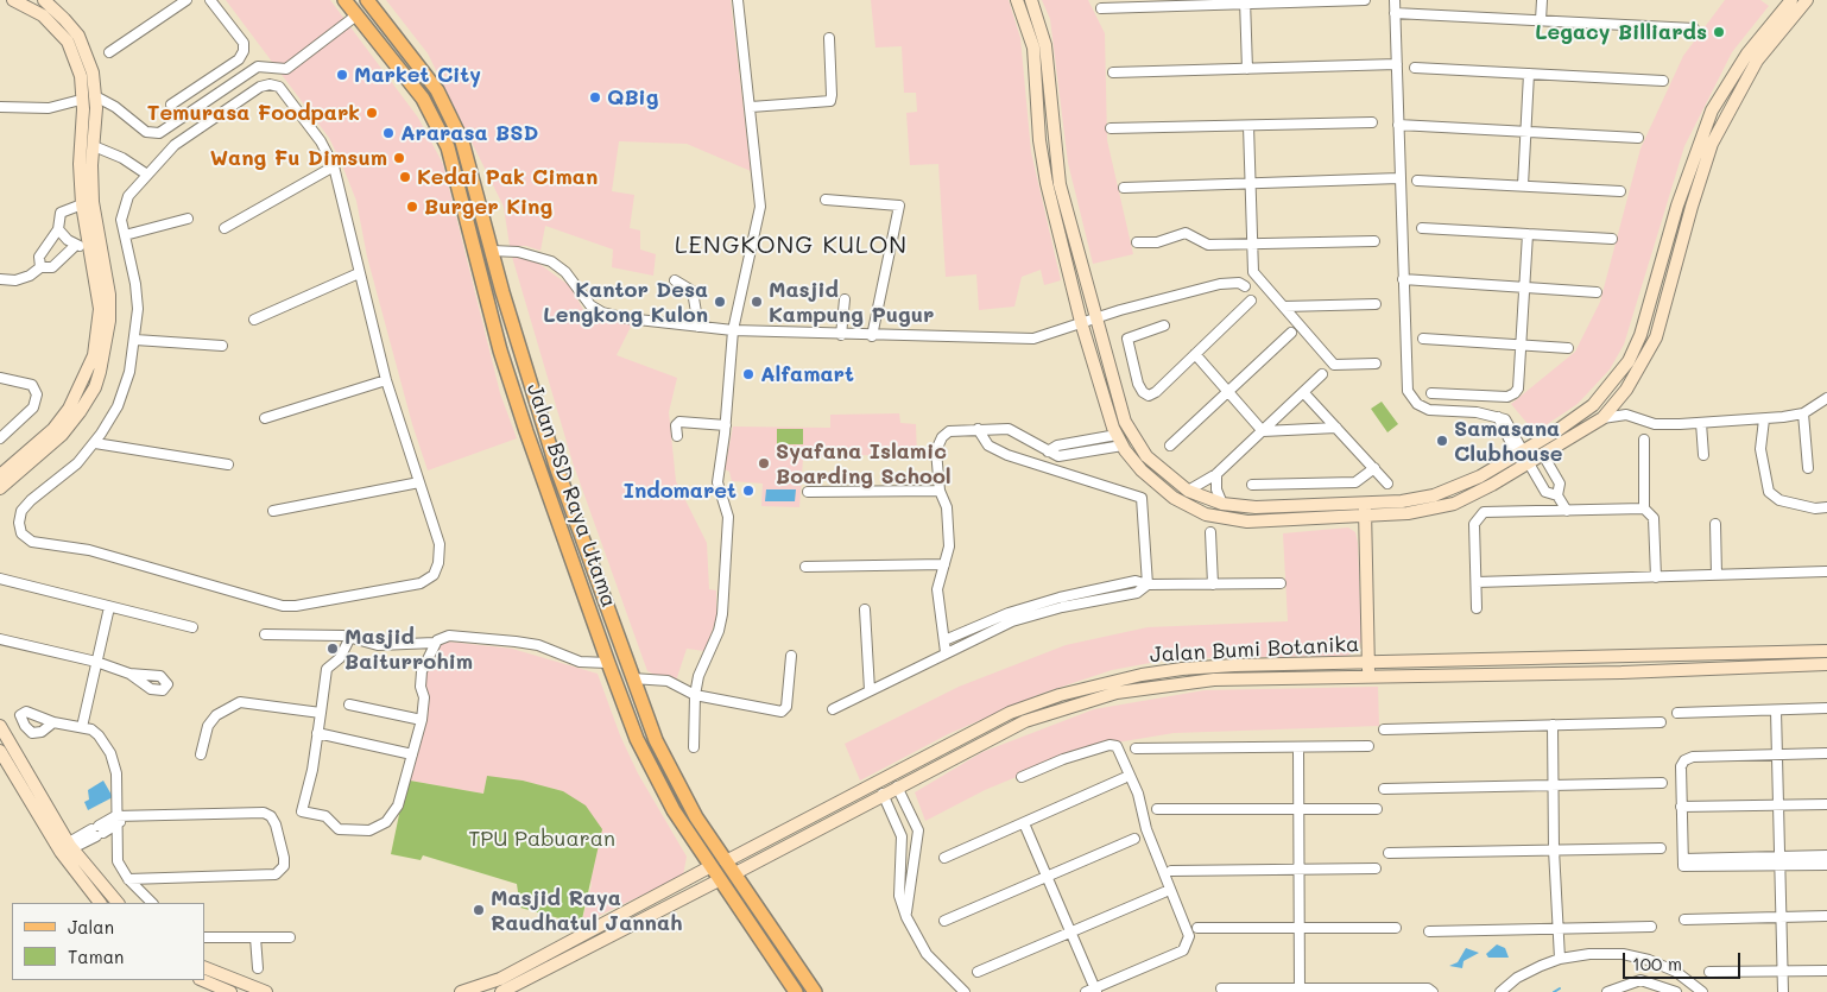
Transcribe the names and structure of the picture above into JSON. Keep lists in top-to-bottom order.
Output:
{
  "streets": {
    "main road": ["Jalan BSD Raya Utama"],
    "street": ["Jalan Bumi Botanika"]
  },
  "crossings": [
    ["Jalan BSD Raya Utama", "Jalan Bumi Botanika"]
  ],
  "districts": ["LENGKONG KULON"],
  "parks": ["TPU Pabuaran"],
  "places": [
    "Legacy Billiards",
    "Market City",
    "QBig",
    "Temurasa Foodpark",
    "Ararasa BSD",
    "Wang Fu Dimsum",
    "Kedai Pak Ciman",
    "Burger King",
    "Kantor Desa Lengkong Kulon",
    "Masjid Kampung Pugur",
    "Alfamart",
    "Samasana Clubhouse",
    "Syafana Islamic Boarding School",
    "Indomaret",
    "Masjid Baiturrohim",
    "Masjid Raya Raudhatul Jannah"
  ],
  "legend": ["Jalan", "Taman"],
  "scale_bar": "100 m"
}
